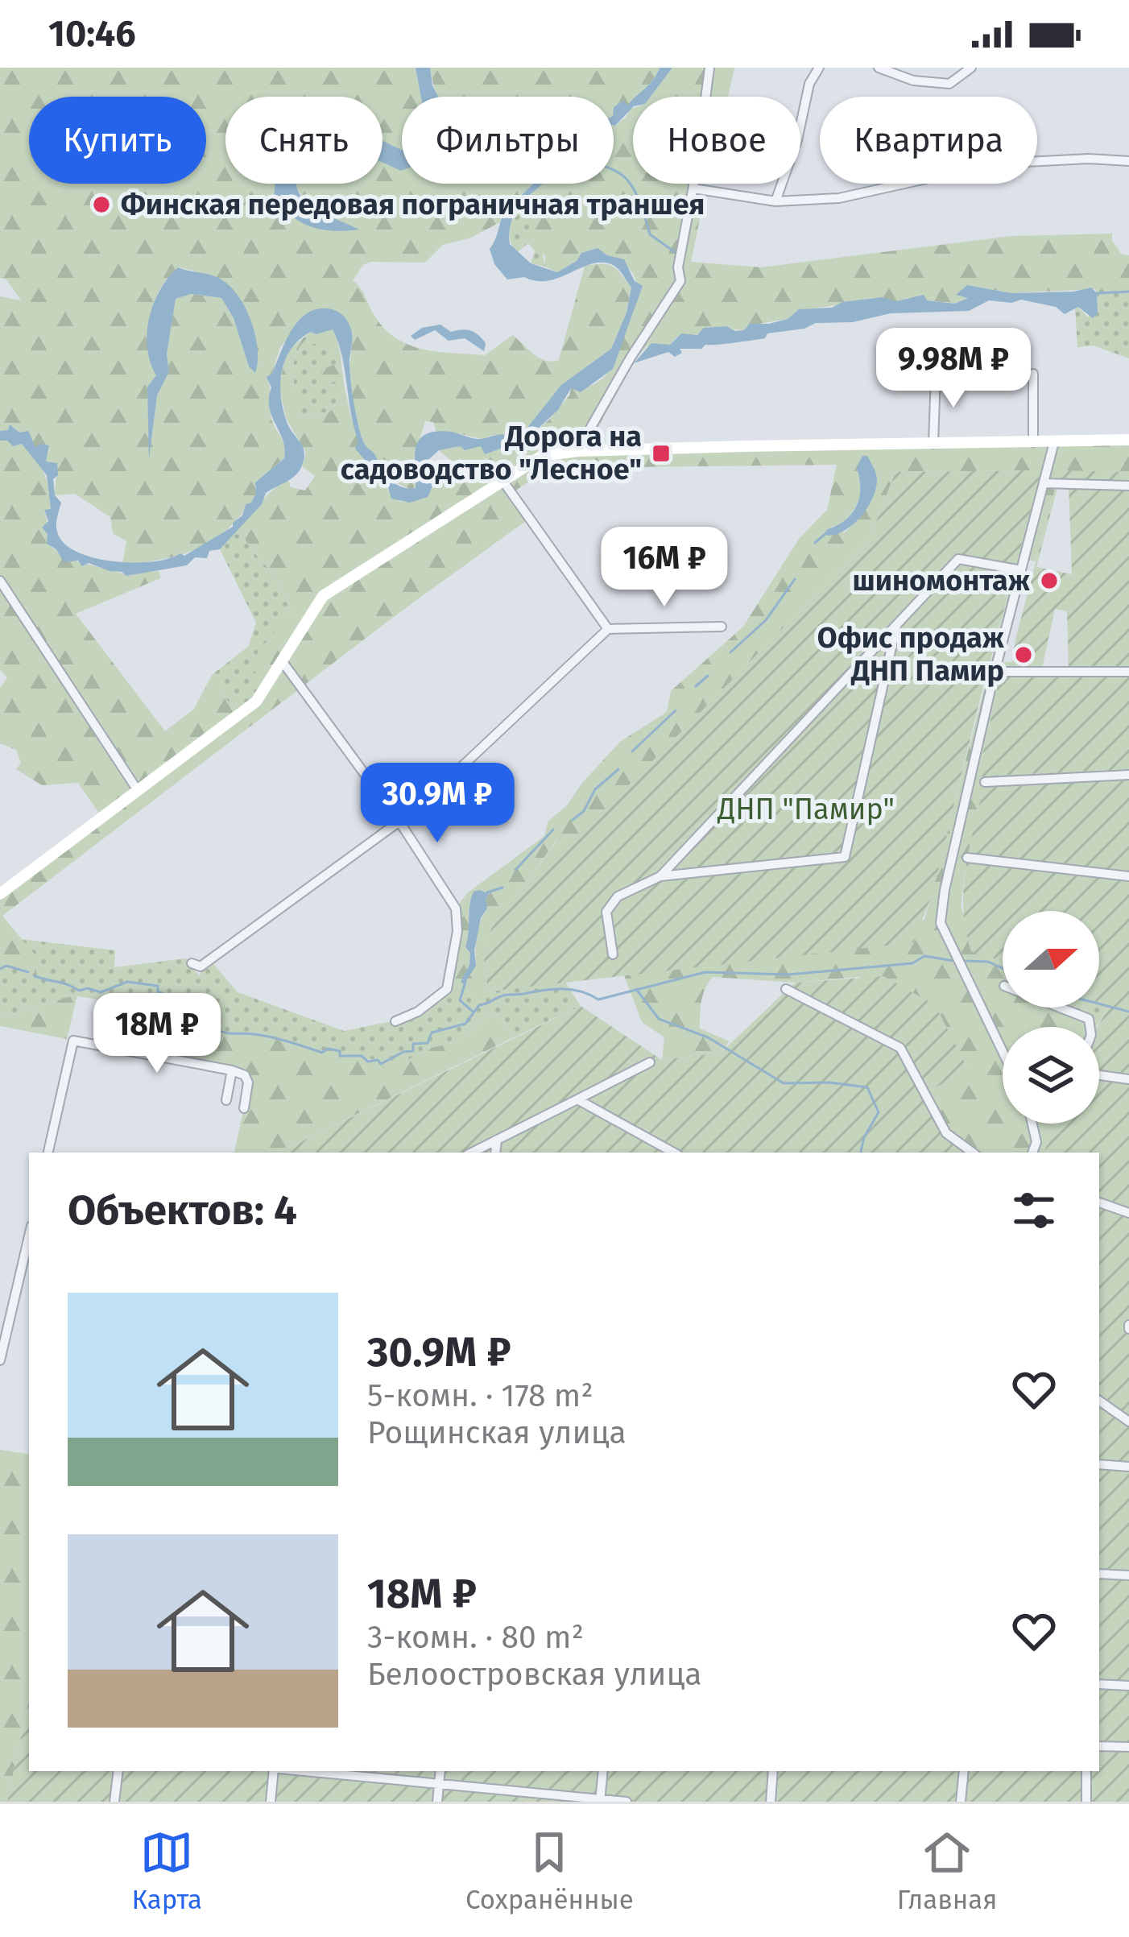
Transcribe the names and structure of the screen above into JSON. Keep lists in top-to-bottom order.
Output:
{
  "parks": ["ДНП \"Памир\""],
  "places": {
    "other": ["Финская передовая пограничная траншея", "шиномонтаж", "Офис продаж ДНП Памир"],
    "transit": ["Дорога на садоводство \"Лесное\""]
  },
  "north": "right",
  "page": {
    "status": "10:46",
    "chip": [
      "Купить",
      "Снять",
      "Фильтры",
      "Новое",
      "Квартира"
    ],
    "price": [
      "9.98M ₽",
      "16M ₽",
      "30.9M ₽",
      "18M ₽"
    ],
    "heading": "Объектов: 4",
    "list": [
      {
        "name": "30.9M ₽",
        "note": "5-комн. · 178 m² · Рощинская улица"
      },
      {
        "name": "18M ₽",
        "note": "3-комн. · 80 m² · Белоостровская улица"
      }
    ],
    "tabs": ["Карта", "Сохранённые", "Главная"]
  }
}
